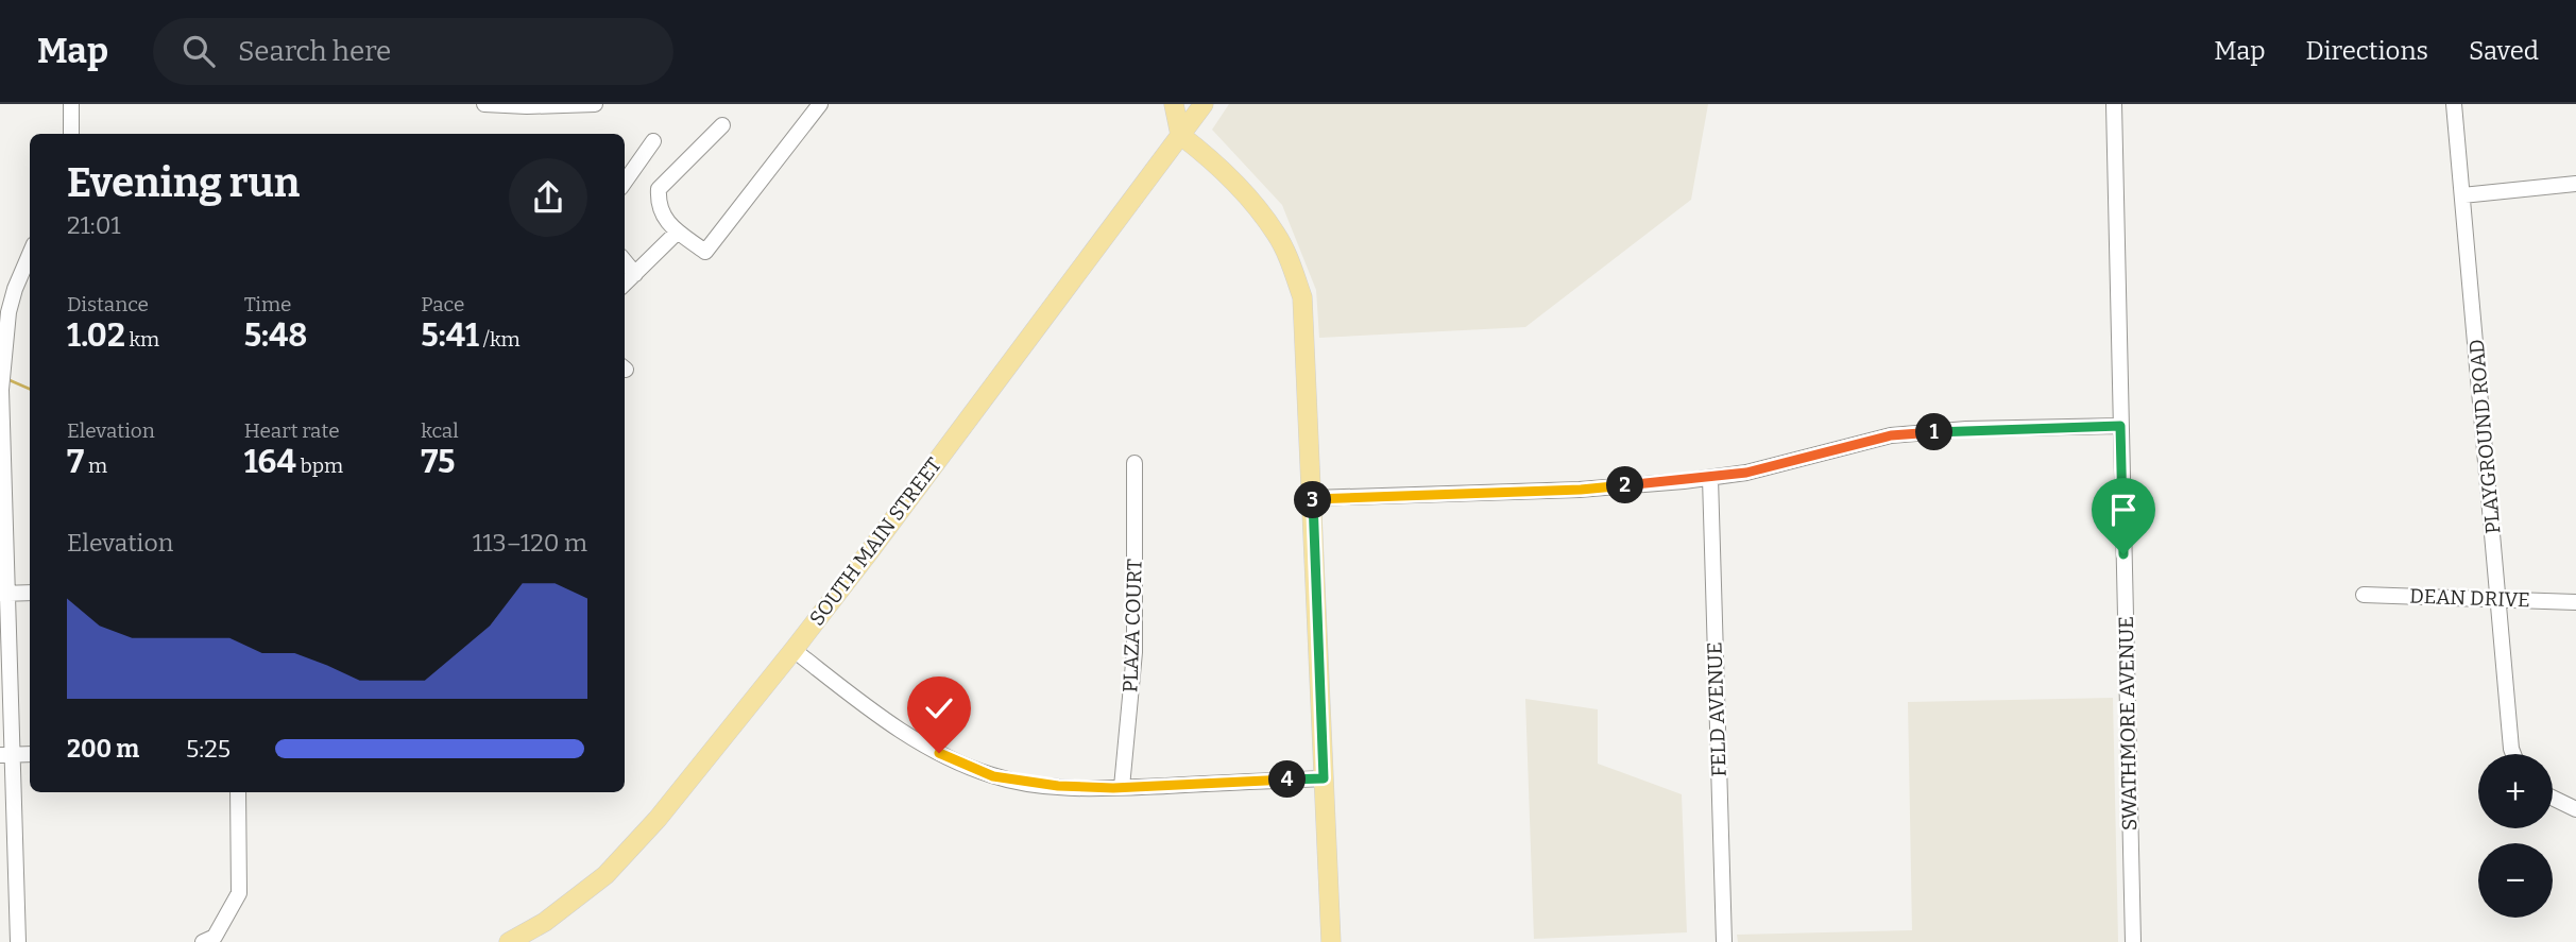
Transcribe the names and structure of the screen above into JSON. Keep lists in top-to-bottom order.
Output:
{
  "streets": {
    "main road": ["SOUTH MAIN STREET"],
    "street": [
      "PLAYGROUND ROAD",
      "DEAN DRIVE",
      "PLAZA COURT",
      "FELD AVENUE",
      "SWATHMORE AVENUE"
    ]
  },
  "crossings": [
    ["PLAYGROUND ROAD", "DEAN DRIVE"]
  ],
  "page": {
    "header": "Map",
    "search": "Search here",
    "nav": ["Map", "Directions", "Saved"],
    "heading": ["Evening run", "21:01"],
    "stats": [
      ["Distance", "1.02 km"],
      ["Time", "5:48"],
      ["Pace", "5:41 /km"],
      ["Elevation", "7 m"],
      ["Heart rate", "164 bpm"],
      ["kcal", "75"]
    ],
    "pins": [
      "1",
      "2",
      "3",
      "4"
    ],
    "chart": ["Elevation", "113–120 m"],
    "list": [
      {
        "name": "200 m",
        "note": "5:25"
      }
    ],
    "map_buttons": ["+", "−"]
  }
}
